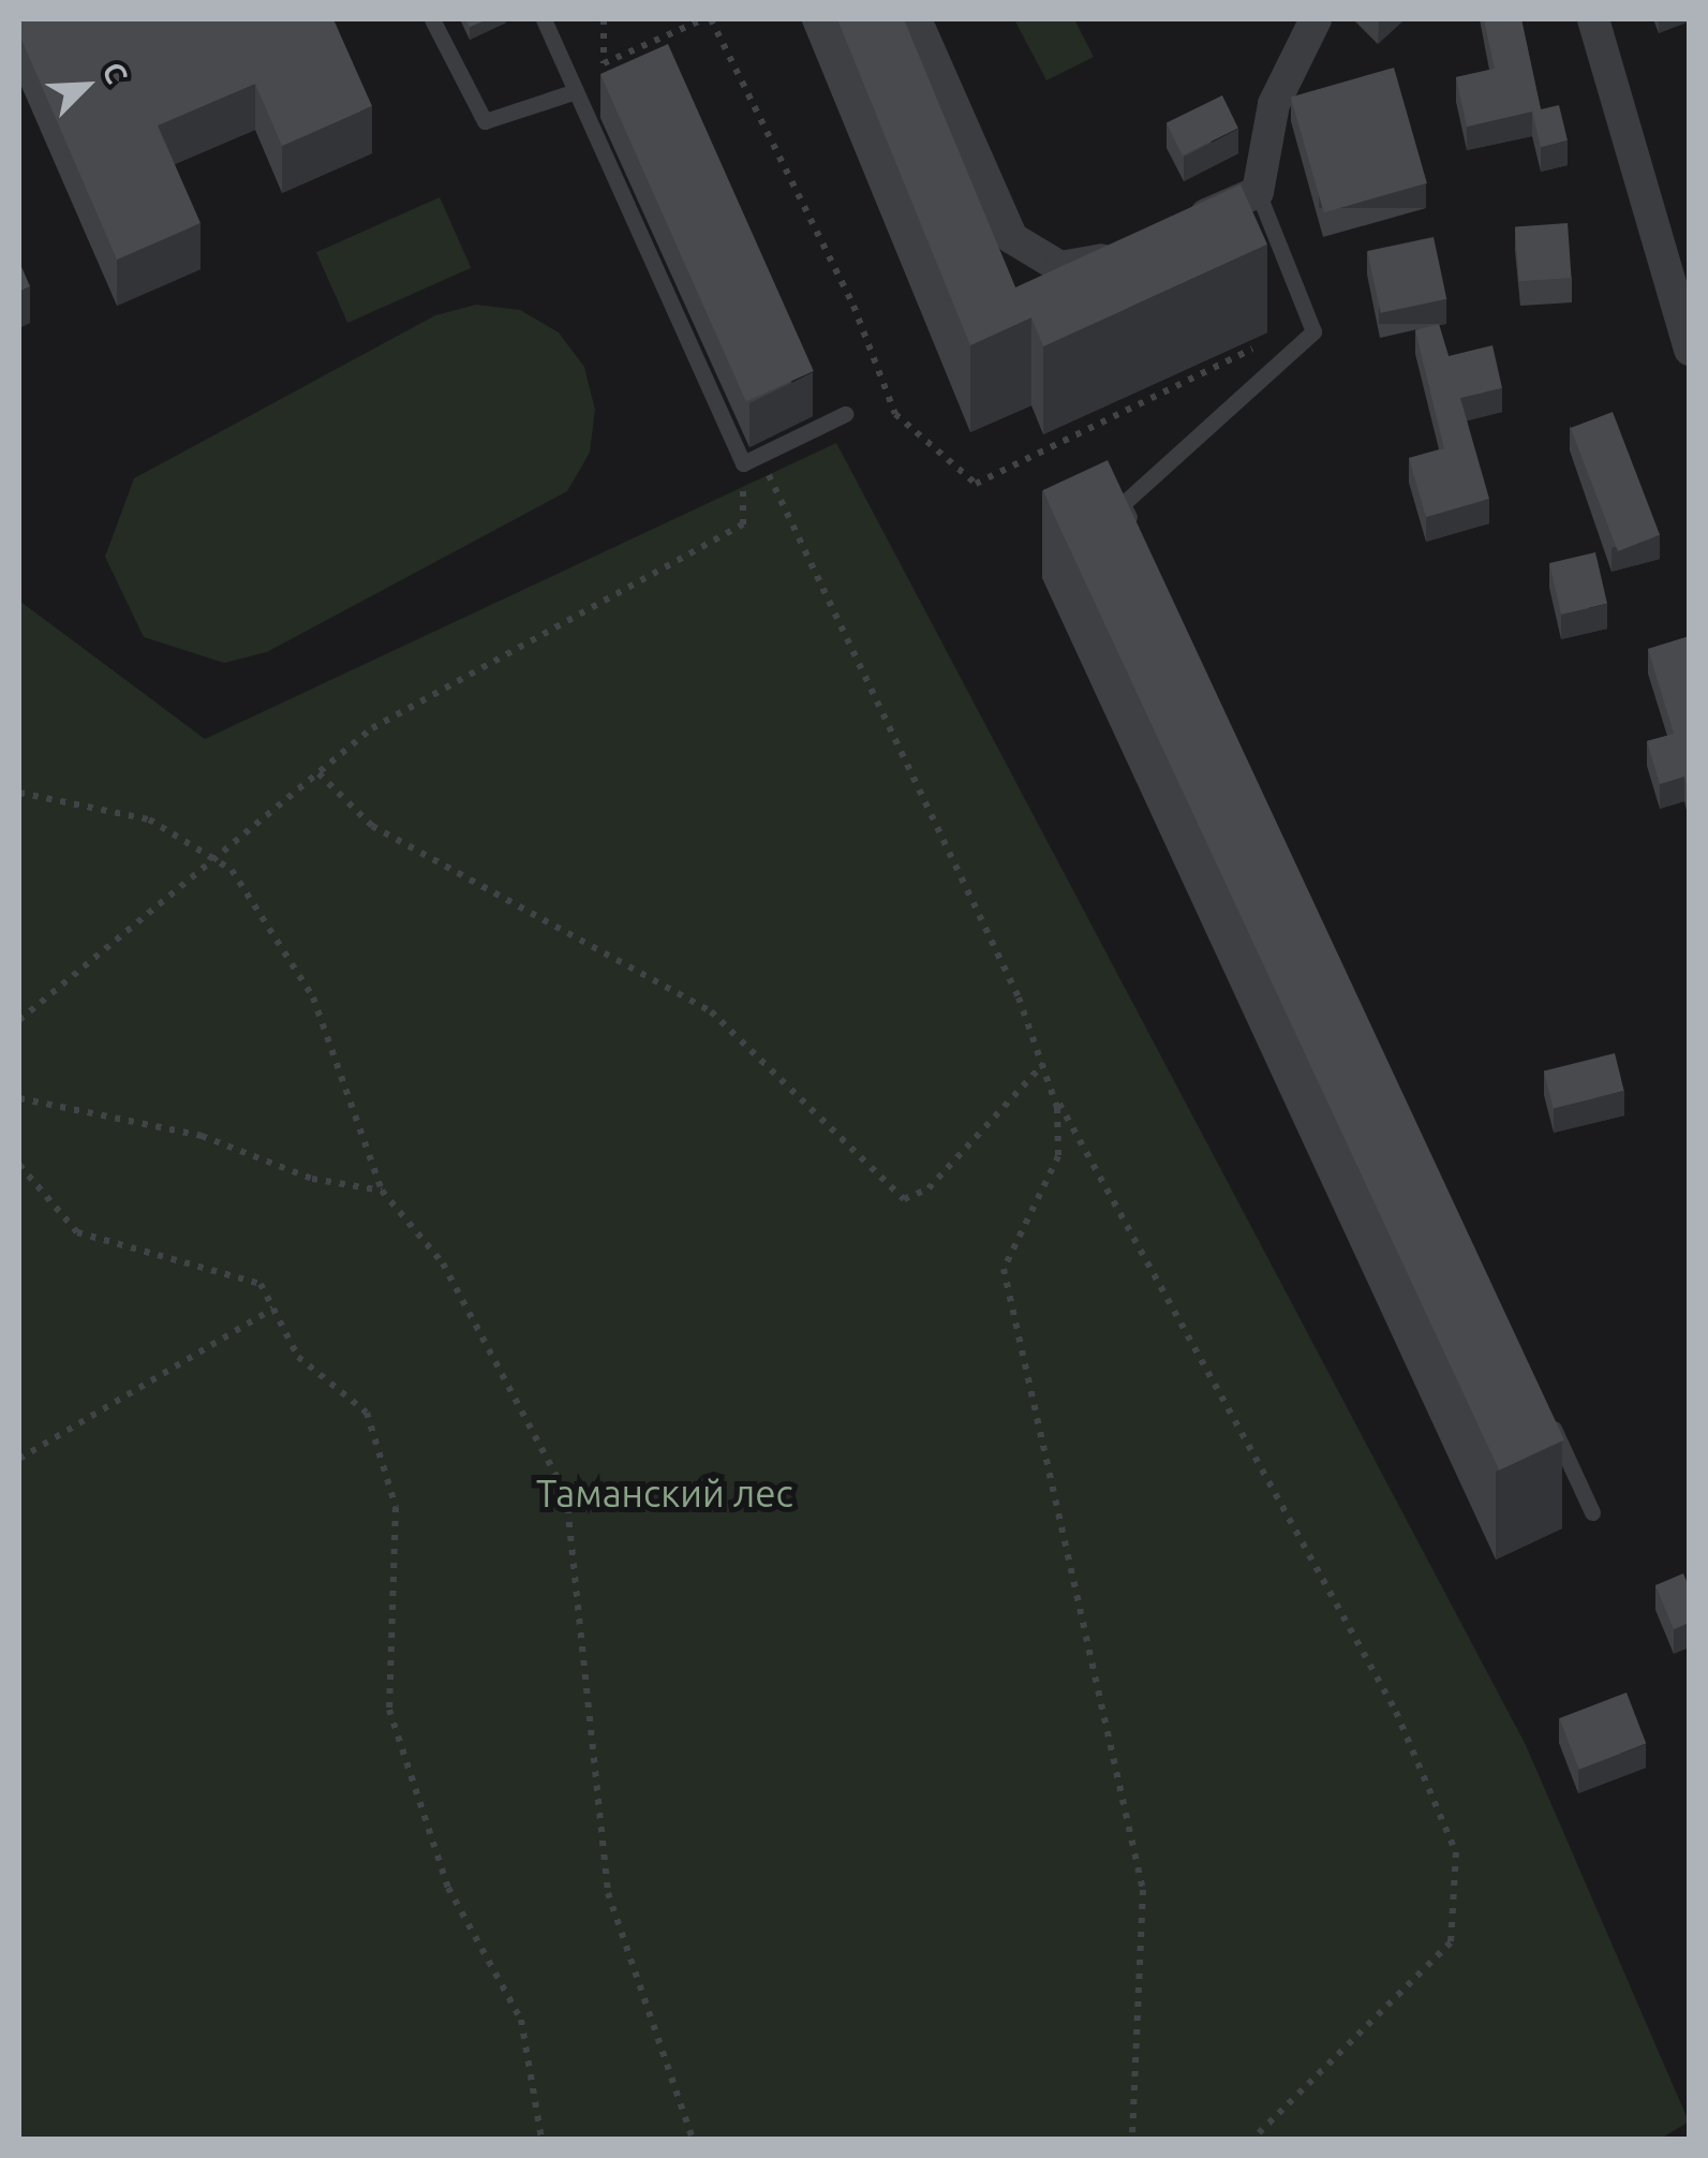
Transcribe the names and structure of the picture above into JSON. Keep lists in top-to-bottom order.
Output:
{
  "parks": ["Таманский лес"],
  "north": "top right"
}
